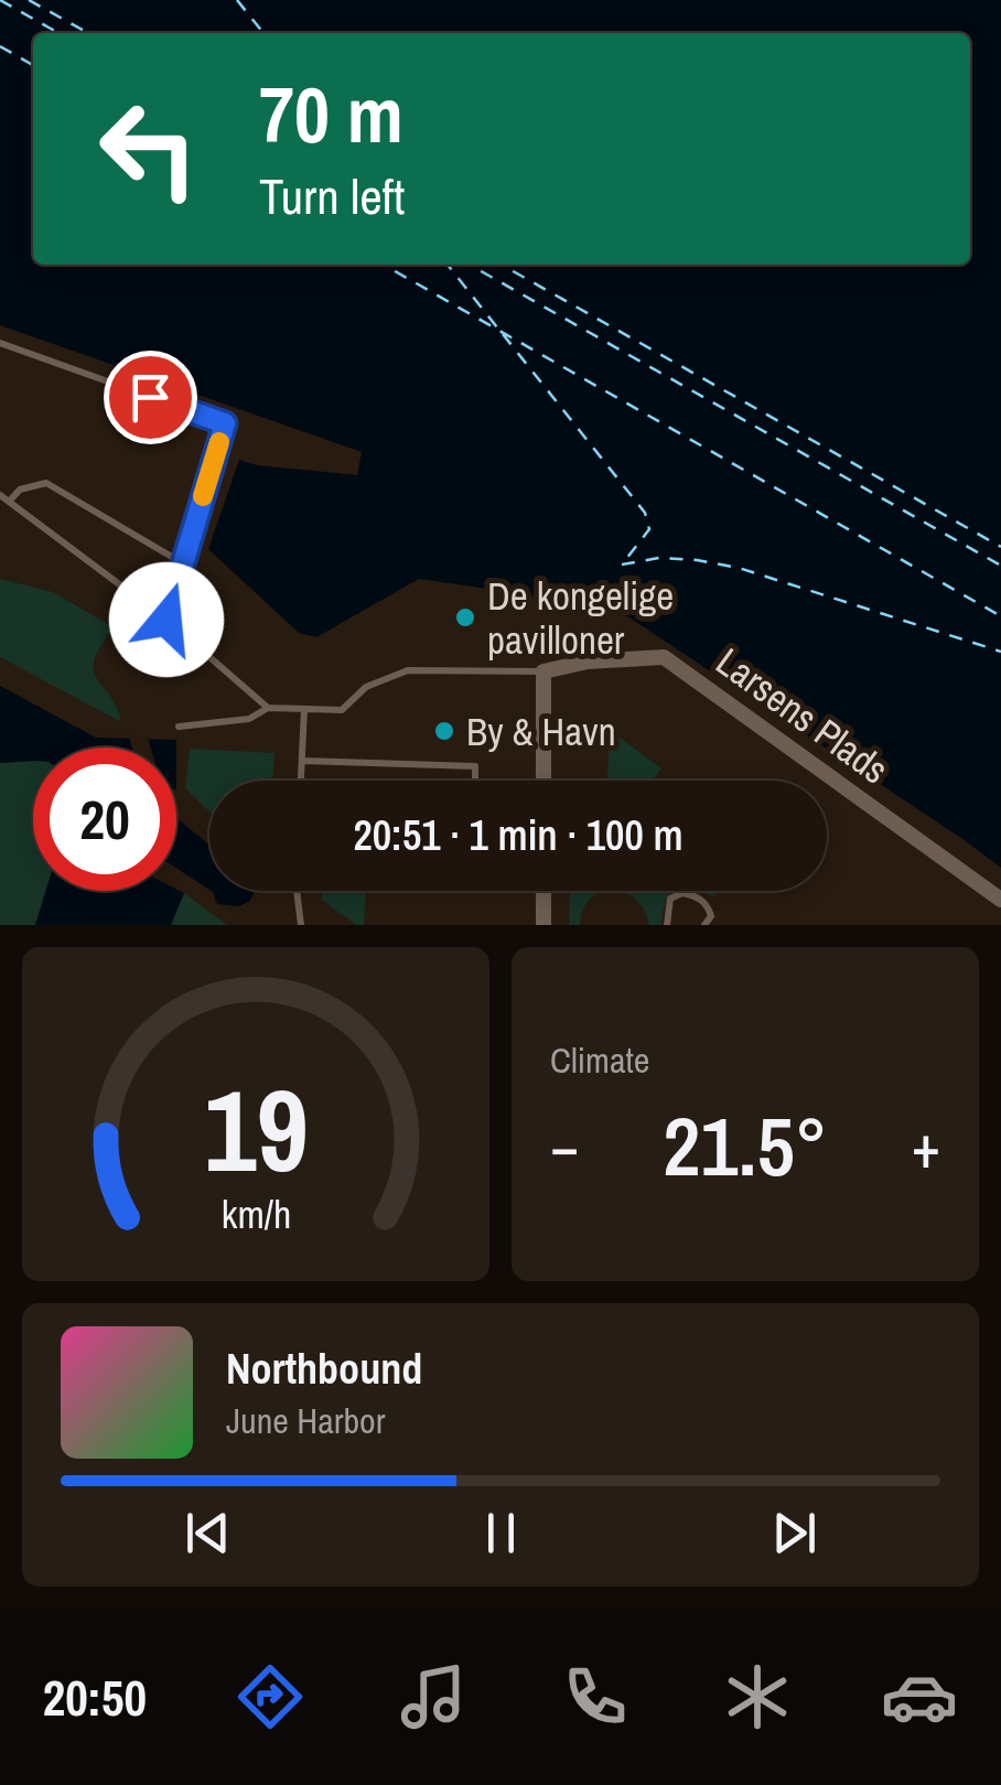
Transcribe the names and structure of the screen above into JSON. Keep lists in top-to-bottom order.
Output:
{
  "streets": {
    "street": ["Larsens Plads"]
  },
  "places": ["De kongelige pavilloner", "By & Havn"],
  "page": {
    "turn": ["70 m", "Turn left"],
    "limit": "20",
    "trip": "20:51 · 1 min · 100 m",
    "tile": "Climate",
    "heat": ["−", "21.5°", "+"],
    "song": ["Northbound", "June Harbor"],
    "tabs": "20:50",
    "gauge": ["19", "km/h"]
  }
}
